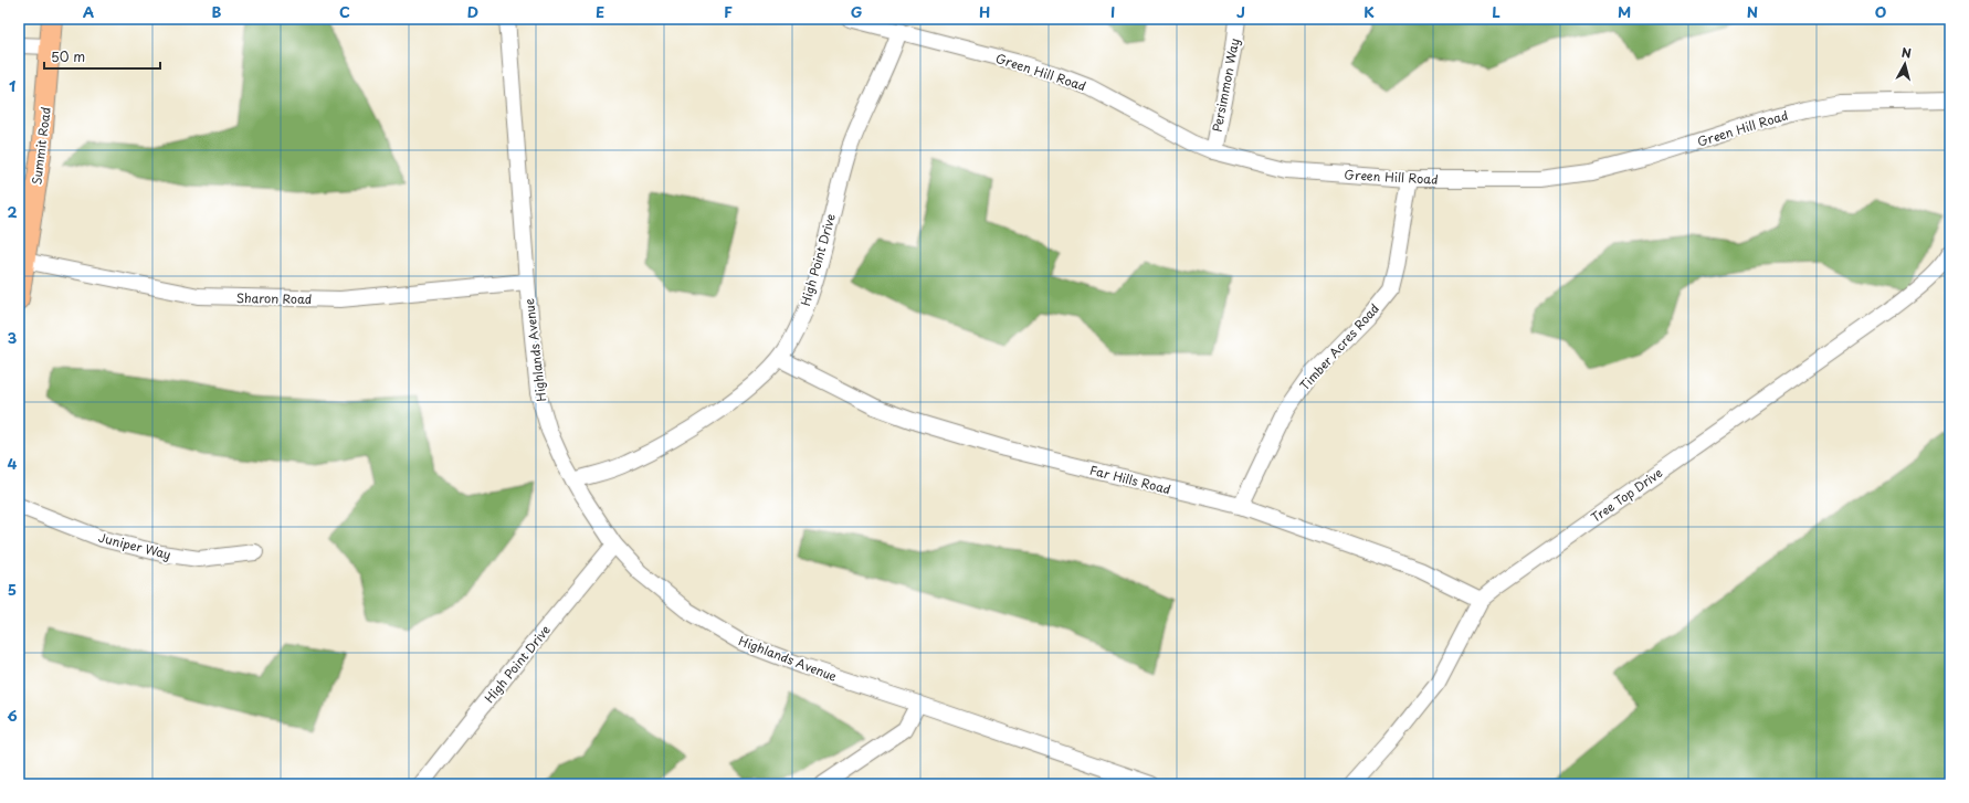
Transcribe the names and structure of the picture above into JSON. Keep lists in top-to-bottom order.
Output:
{
  "streets": {
    "main road": ["Summit Road"],
    "street": [
      "Green Hill Road",
      "Persimmon Way",
      "High Point Drive",
      "Sharon Road",
      "Timber Acres Road",
      "Highlands Avenue",
      "Far Hills Road",
      "Tree Top Drive",
      "Juniper Way"
    ]
  },
  "crossings": [
    ["Green Hill Road", "Persimmon Way"],
    ["Green Hill Road", "High Point Drive"],
    ["Green Hill Road", "Timber Acres Road"],
    ["Summit Road", "Sharon Road"],
    ["High Point Drive", "Highlands Avenue"],
    ["High Point Drive", "Far Hills Road"],
    ["Sharon Road", "Highlands Avenue"],
    ["Timber Acres Road", "Far Hills Road"],
    ["Far Hills Road", "Tree Top Drive"]
  ],
  "scale_bar": "50 m",
  "north": "top",
  "grid": {
    "columns": [
      "A",
      "B",
      "C",
      "D",
      "E",
      "F",
      "G",
      "H",
      "I",
      "J",
      "K",
      "L",
      "M",
      "N",
      "O"
    ],
    "rows": [
      "1",
      "2",
      "3",
      "4",
      "5",
      "6"
    ]
  }
}
